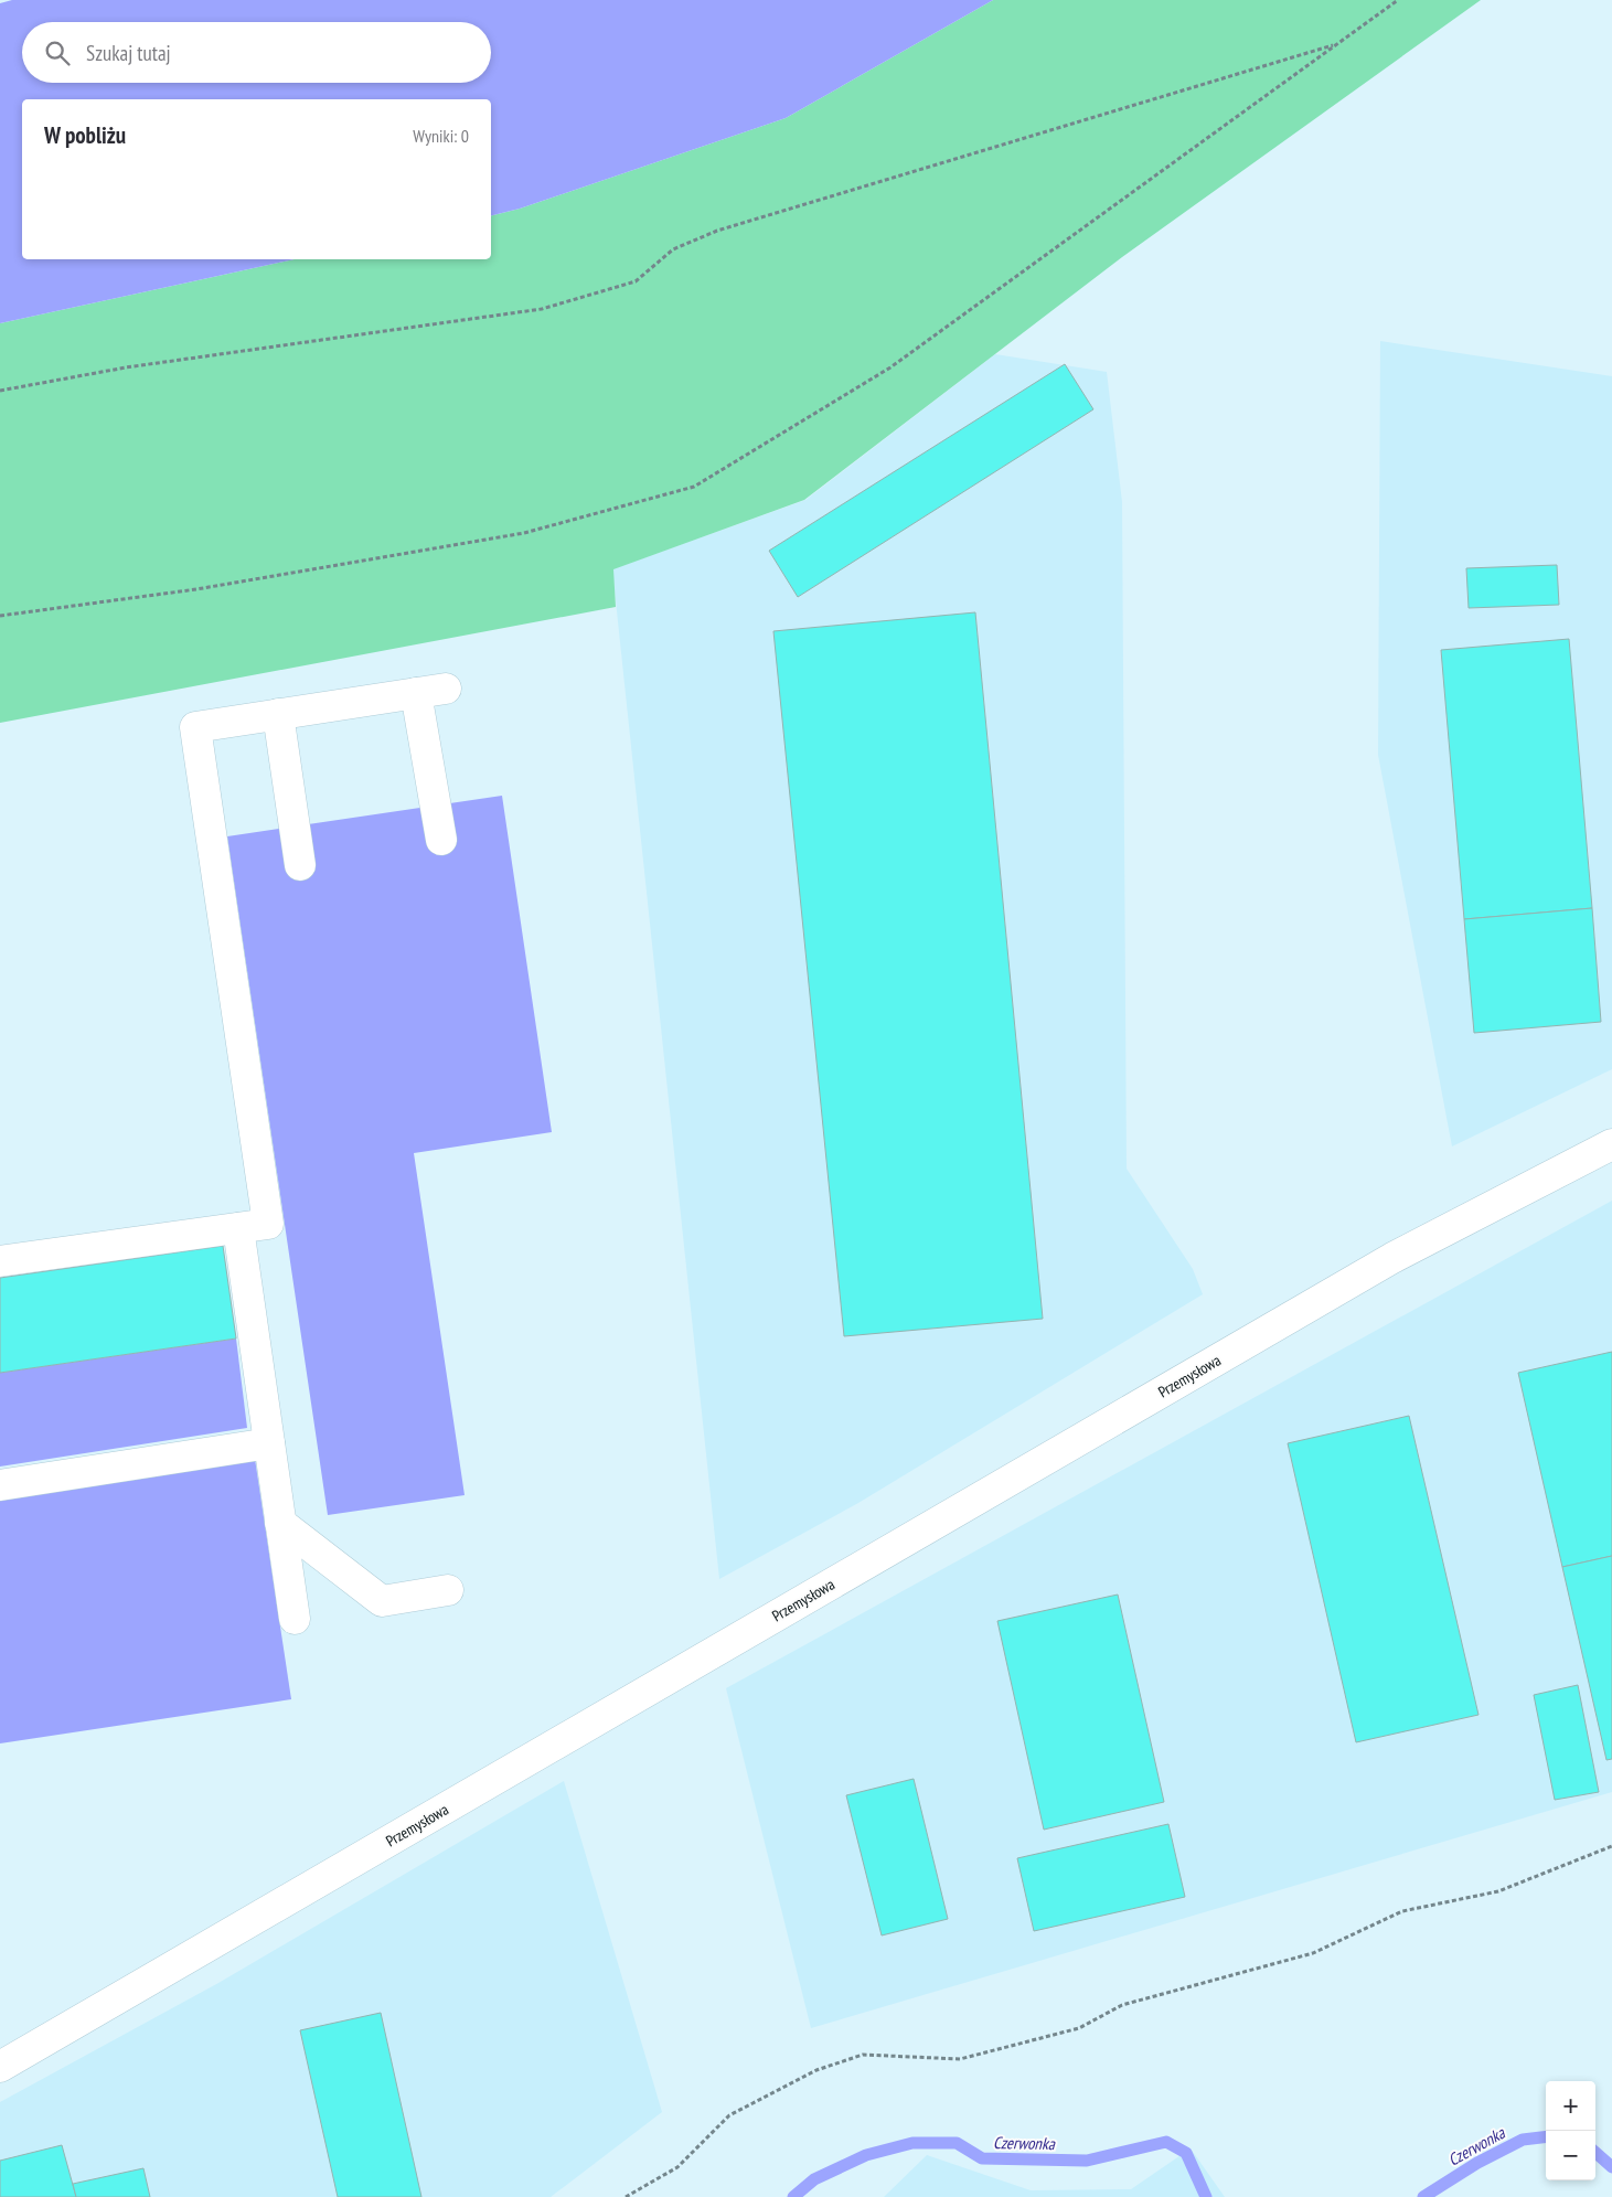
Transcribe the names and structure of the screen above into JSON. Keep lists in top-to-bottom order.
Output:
{
  "streets": {
    "street": ["Przemysłowa"]
  },
  "water": ["Czerwonka"],
  "page": {
    "search": "Szukaj tutaj",
    "heading": ["W pobliżu", "Wyniki: 0"],
    "map_buttons": ["+", "−"]
  }
}
